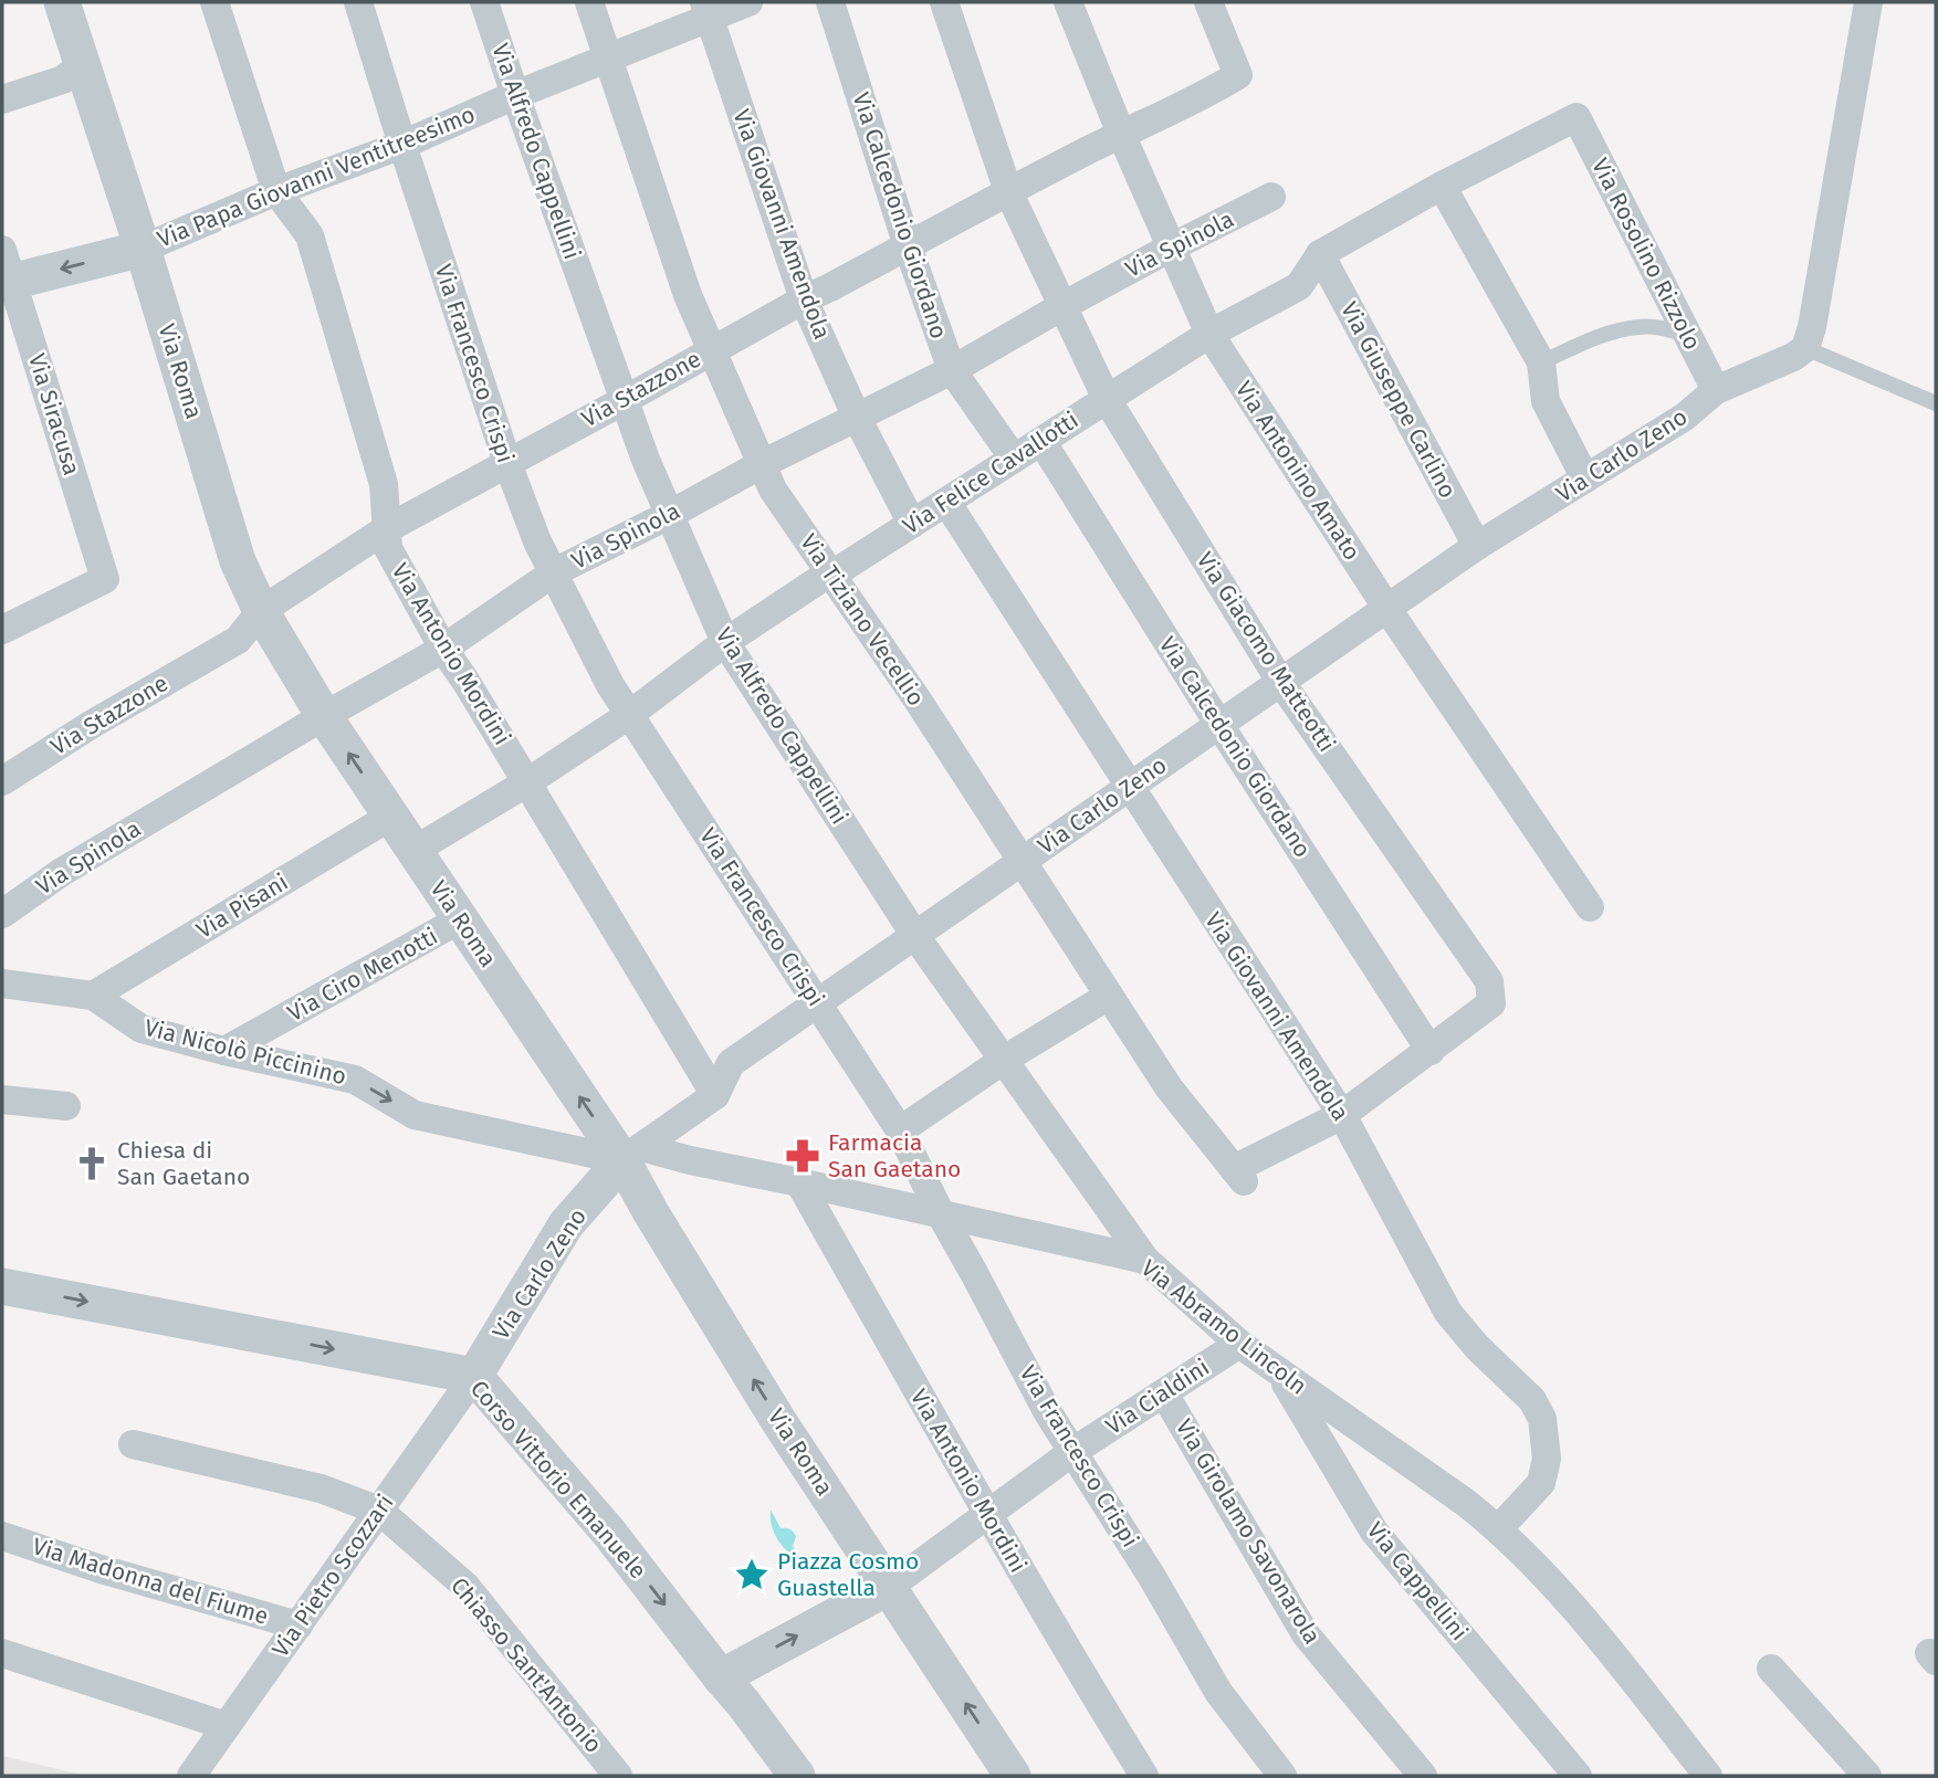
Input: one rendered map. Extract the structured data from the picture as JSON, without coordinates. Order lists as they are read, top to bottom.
{
  "streets": {
    "street": [
      "Via Alfredo Cappellini",
      "Via Papa Giovanni Ventitreesimo",
      "Via Calcedonio Giordano",
      "Via Giovanni Amendola",
      "Via Spinola",
      "Via Rosolino Rizzolo",
      "Via Francesco Crispi",
      "Via Roma",
      "Via Stazzone",
      "Via Giuseppe Carlino",
      "Via Siracusa",
      "Via Carlo Zeno",
      "Via Antonino Amato",
      "Via Felice Cavallotti",
      "Via Tiziano Vecellio",
      "Via Giacomo Matteotti",
      "Via Antonio Mordini",
      "Via Pisani",
      "Via Ciro Menotti",
      "Via Nicolò Piccinino",
      "Via Abramo Lincoln",
      "Via Cialdini",
      "Corso Vittorio Emanuele",
      "Via Girolamo Savonarola",
      "Via Pietro Scozzari",
      "Via Madonna del Fiume",
      "Via Cappellini",
      "Chiasso Sant'Antonio"
    ]
  },
  "crossings": [
    ["Via Alfredo Cappellini", "Via Papa Giovanni Ventitreesimo"],
    ["Via Alfredo Cappellini", "Via Spinola"],
    ["Via Alfredo Cappellini", "Via Stazzone"],
    ["Via Alfredo Cappellini", "Via Carlo Zeno"],
    ["Via Alfredo Cappellini", "Via Felice Cavallotti"],
    ["Via Alfredo Cappellini", "Via Abramo Lincoln"],
    ["Via Papa Giovanni Ventitreesimo", "Via Giovanni Amendola"],
    ["Via Papa Giovanni Ventitreesimo", "Via Francesco Crispi"],
    ["Via Papa Giovanni Ventitreesimo", "Via Roma"],
    ["Via Papa Giovanni Ventitreesimo", "Via Tiziano Vecellio"],
    ["Via Papa Giovanni Ventitreesimo", "Via Antonio Mordini"],
    ["Via Calcedonio Giordano", "Via Spinola"],
    ["Via Calcedonio Giordano", "Via Stazzone"],
    ["Via Calcedonio Giordano", "Via Carlo Zeno"],
    ["Via Calcedonio Giordano", "Via Felice Cavallotti"],
    ["Via Calcedonio Giordano", "Via Giacomo Matteotti"],
    ["Via Giovanni Amendola", "Via Spinola"],
    ["Via Giovanni Amendola", "Via Stazzone"],
    ["Via Giovanni Amendola", "Via Carlo Zeno"],
    ["Via Giovanni Amendola", "Via Felice Cavallotti"],
    ["Via Giovanni Amendola", "Via Giacomo Matteotti"],
    ["Via Giovanni Amendola", "Via Abramo Lincoln"],
    ["Via Spinola", "Via Francesco Crispi"],
    ["Via Spinola", "Via Roma"],
    ["Via Spinola", "Via Antonino Amato"],
    ["Via Spinola", "Via Tiziano Vecellio"],
    ["Via Spinola", "Via Giacomo Matteotti"],
    ["Via Spinola", "Via Antonio Mordini"],
    ["Via Rosolino Rizzolo", "Via Carlo Zeno"],
    ["Via Rosolino Rizzolo", "Via Felice Cavallotti"],
    ["Via Francesco Crispi", "Via Stazzone"],
    ["Via Francesco Crispi", "Via Carlo Zeno"],
    ["Via Francesco Crispi", "Via Felice Cavallotti"],
    ["Via Francesco Crispi", "Via Abramo Lincoln"],
    ["Via Francesco Crispi", "Via Cialdini"],
    ["Via Roma", "Via Stazzone"],
    ["Via Roma", "Via Carlo Zeno"],
    ["Via Roma", "Via Felice Cavallotti"],
    ["Via Roma", "Via Pisani"],
    ["Via Roma", "Via Ciro Menotti"],
    ["Via Roma", "Via Nicolò Piccinino"],
    ["Via Roma", "Via Abramo Lincoln"],
    ["Via Roma", "Via Cialdini"],
    ["Via Stazzone", "Via Antonino Amato"],
    ["Via Stazzone", "Via Tiziano Vecellio"],
    ["Via Stazzone", "Via Giacomo Matteotti"],
    ["Via Stazzone", "Via Antonio Mordini"],
    ["Via Giuseppe Carlino", "Via Carlo Zeno"],
    ["Via Giuseppe Carlino", "Via Felice Cavallotti"],
    ["Via Carlo Zeno", "Via Antonino Amato"],
    ["Via Carlo Zeno", "Via Tiziano Vecellio"],
    ["Via Carlo Zeno", "Via Giacomo Matteotti"],
    ["Via Carlo Zeno", "Via Antonio Mordini"],
    ["Via Carlo Zeno", "Via Nicolò Piccinino"],
    ["Via Carlo Zeno", "Via Abramo Lincoln"],
    ["Via Carlo Zeno", "Corso Vittorio Emanuele"],
    ["Via Carlo Zeno", "Via Pietro Scozzari"],
    ["Via Antonino Amato", "Via Felice Cavallotti"],
    ["Via Felice Cavallotti", "Via Tiziano Vecellio"],
    ["Via Felice Cavallotti", "Via Giacomo Matteotti"],
    ["Via Felice Cavallotti", "Via Antonio Mordini"],
    ["Via Tiziano Vecellio", "Via Giacomo Matteotti"],
    ["Via Antonio Mordini", "Via Abramo Lincoln"],
    ["Via Antonio Mordini", "Via Cialdini"],
    ["Via Pisani", "Via Nicolò Piccinino"],
    ["Via Ciro Menotti", "Via Nicolò Piccinino"],
    ["Via Nicolò Piccinino", "Via Abramo Lincoln"],
    ["Via Abramo Lincoln", "Via Cialdini"],
    ["Via Abramo Lincoln", "Via Cappellini"],
    ["Via Cialdini", "Via Girolamo Savonarola"],
    ["Corso Vittorio Emanuele", "Via Pietro Scozzari"],
    ["Via Pietro Scozzari", "Via Madonna del Fiume"],
    ["Via Pietro Scozzari", "Chiasso Sant'Antonio"]
  ],
  "one_way": ["Via Roma", "Via Nicolò Piccinino", "Corso Vittorio Emanuele"],
  "places": {
    "pharmacy": ["Farmacia San Gaetano"],
    "church": ["Chiesa di San Gaetano"],
    "place": ["Piazza Cosmo Guastella"]
  }
}
